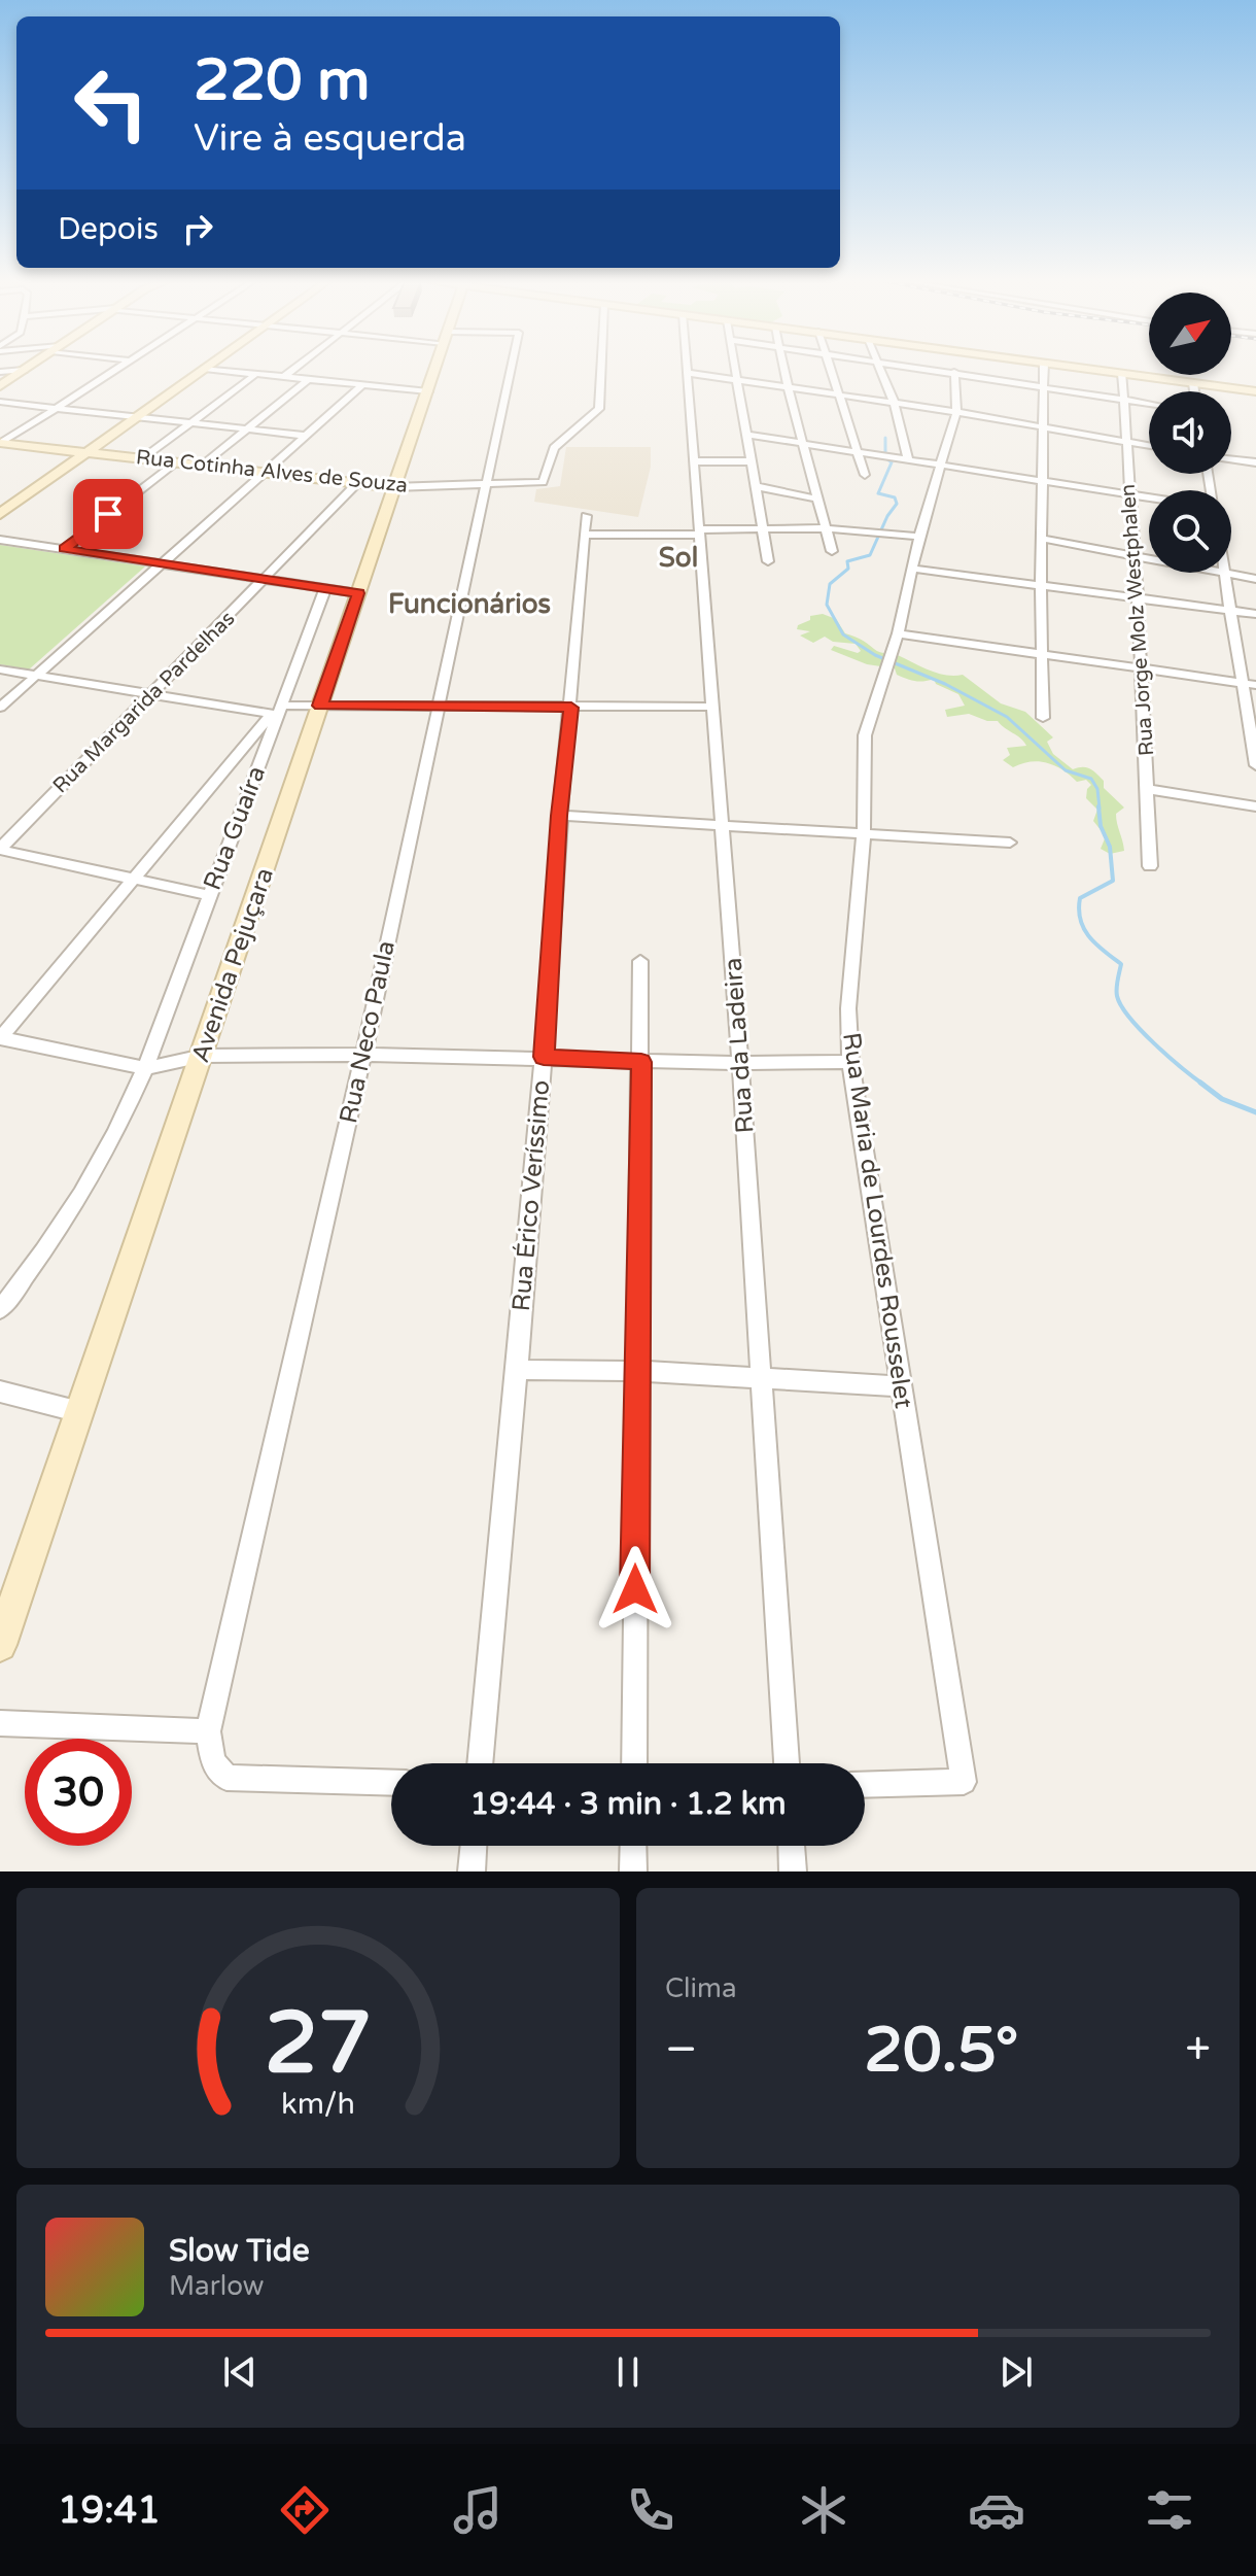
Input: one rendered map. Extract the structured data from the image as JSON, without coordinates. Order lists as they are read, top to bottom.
{
  "streets": {
    "street": [
      "Rua Cotinha Alves de Souza",
      "Rua Jorge Molz Westphalen",
      "Rua Margarida Pardelhas",
      "Rua Guaíra",
      "Avenida Pejuçara",
      "Rua Neco Paula",
      "Rua da Ladeira",
      "Rua Érico Veríssimo",
      "Rua Maria de Lourdes Rousselet"
    ]
  },
  "crossings": [
    ["Rua Cotinha Alves de Souza", "Rua Margarida Pardelhas"],
    ["Rua Cotinha Alves de Souza", "Avenida Pejuçara"],
    ["Rua Cotinha Alves de Souza", "Rua Neco Paula"]
  ],
  "districts": ["Sol", "Funcionários"],
  "north": "top right",
  "page": {
    "turn": ["220 m", "Vire à esquerda"],
    "then": "Depois",
    "limit": "30",
    "trip": "19:44 · 3 min · 1.2 km",
    "tile": "Clima",
    "heat": ["−", "20.5°", "+"],
    "song": ["Slow Tide", "Marlow"],
    "tabs": "19:41",
    "gauge": ["27", "km/h"]
  }
}
